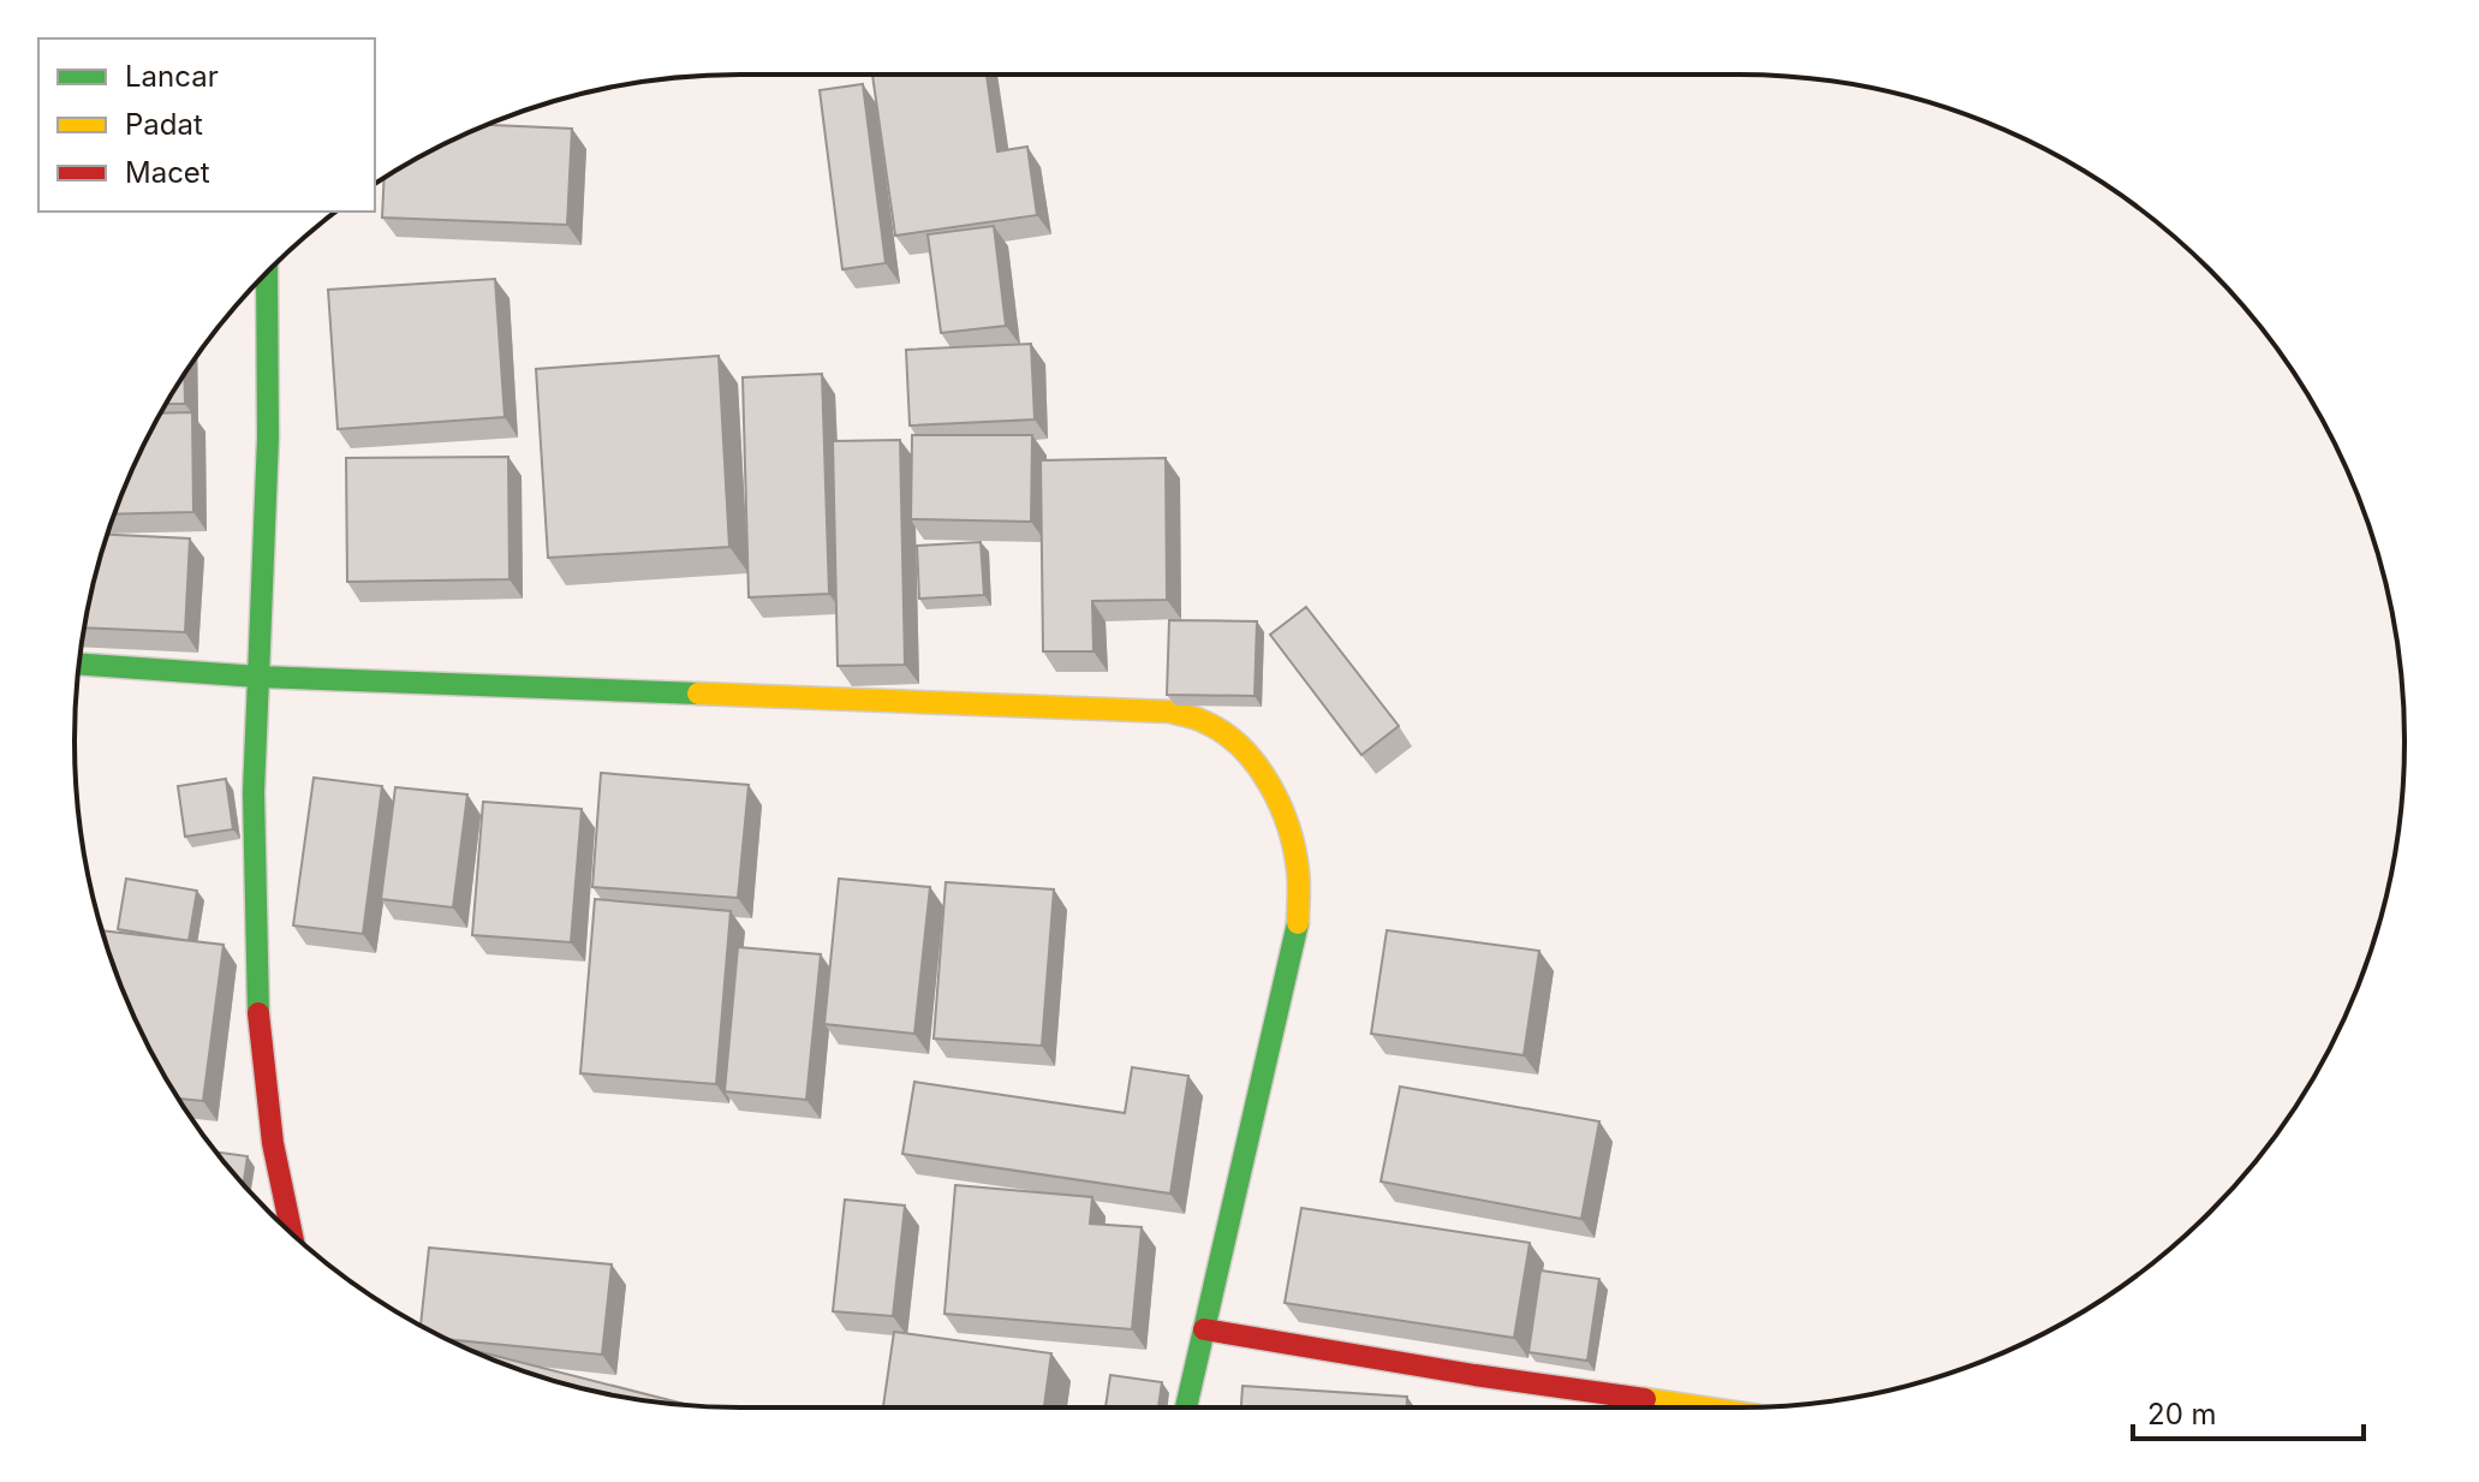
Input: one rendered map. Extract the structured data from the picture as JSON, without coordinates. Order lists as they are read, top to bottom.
{
  "legend": ["Lancar", "Padat", "Macet"],
  "scale_bar": "20 m"
}
